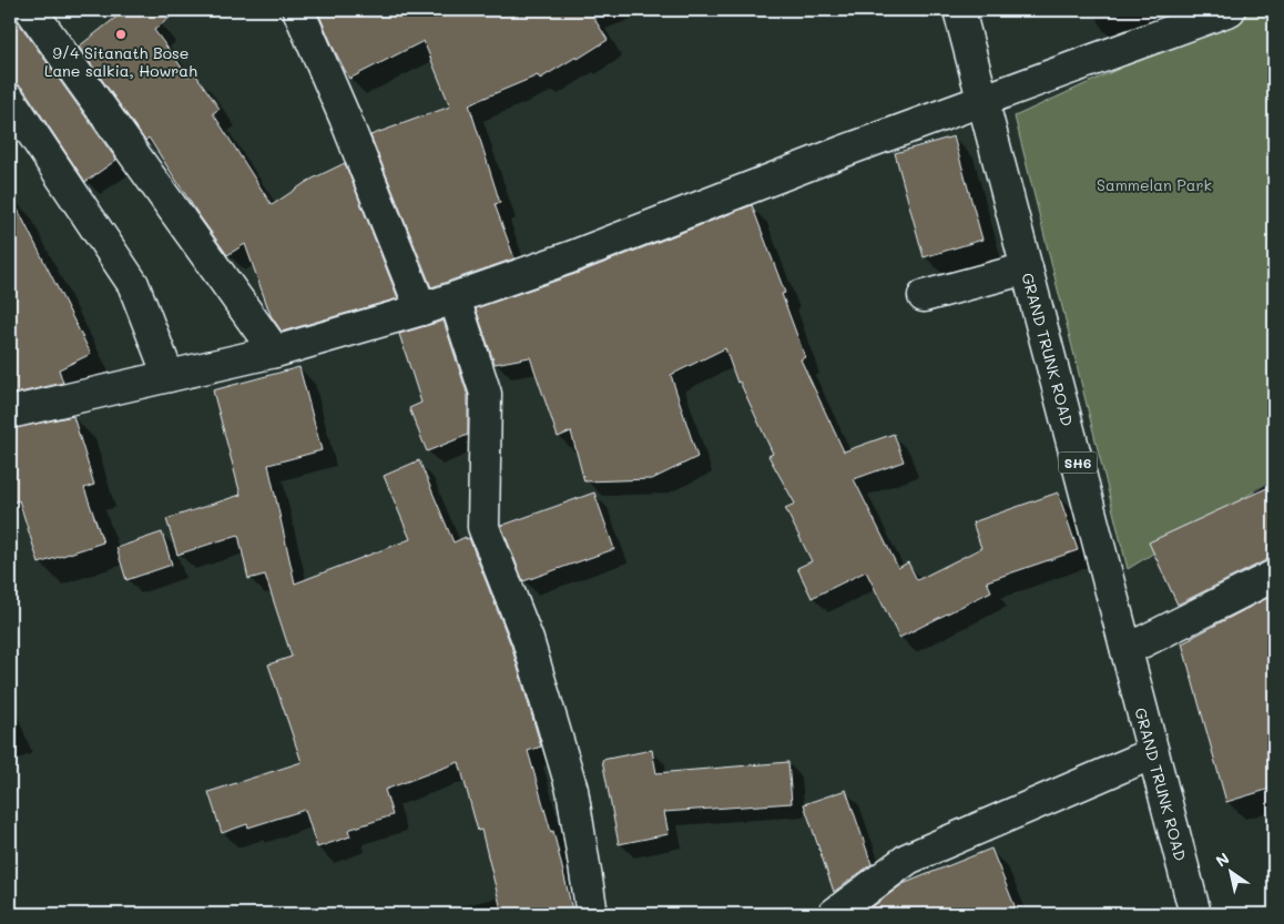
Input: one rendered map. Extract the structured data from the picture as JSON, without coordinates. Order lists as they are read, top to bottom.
{
  "streets": {
    "street": ["GRAND TRUNK ROAD", "SH6"]
  },
  "parks": ["Sammelan Park"],
  "places": ["9/4 Sitanath Bose Lane salkia, Howrah"],
  "north": "top left"
}
